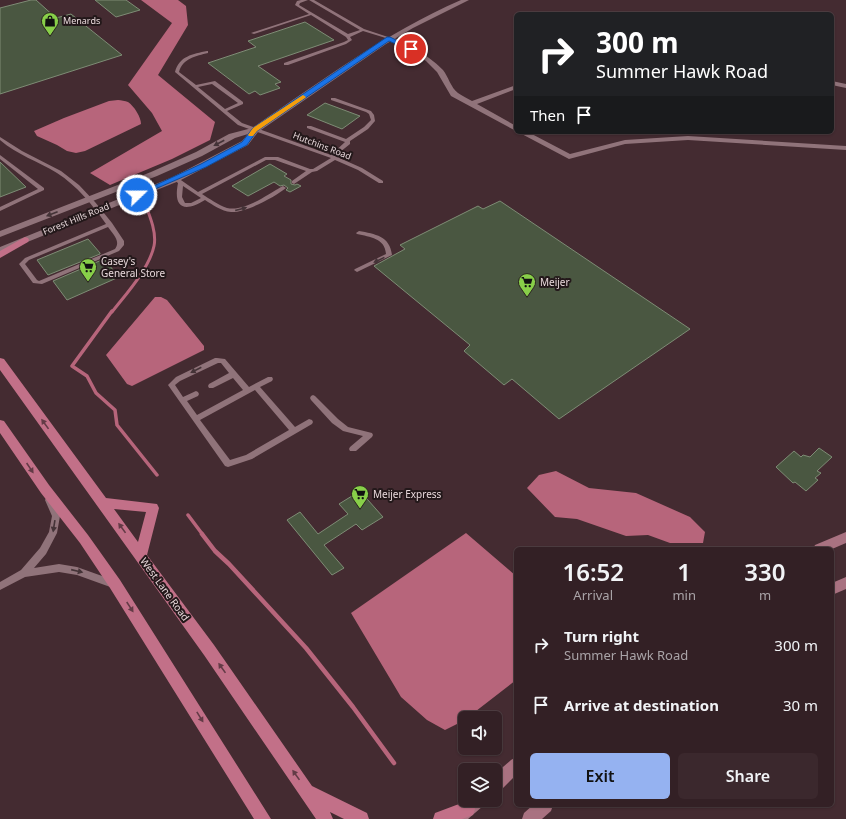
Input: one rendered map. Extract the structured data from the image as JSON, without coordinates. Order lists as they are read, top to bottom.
{
  "streets": {
    "main road": ["West Lane Road"],
    "street": ["Forest Hills Road"],
    "lane": ["Hutchins Road"]
  },
  "crossings": [
    ["Hutchins Road", "Forest Hills Road"]
  ],
  "places": {
    "shop": ["Menards"],
    "supermarket": ["Casey's General Store", "Meijer", "Meijer Express"]
  },
  "page": {
    "turn": ["300 m", "Summer Hawk Road"],
    "then": "Then",
    "eta": [
      "16:52",
      "Arrival",
      "1",
      "min",
      "330",
      "m"
    ],
    "list": [
      {
        "name": "Turn right",
        "note": "Summer Hawk Road",
        "value": "300 m"
      },
      {
        "name": "Arrive at destination",
        "value": "30 m"
      }
    ],
    "buttons": ["Exit", "Share"]
  }
}
